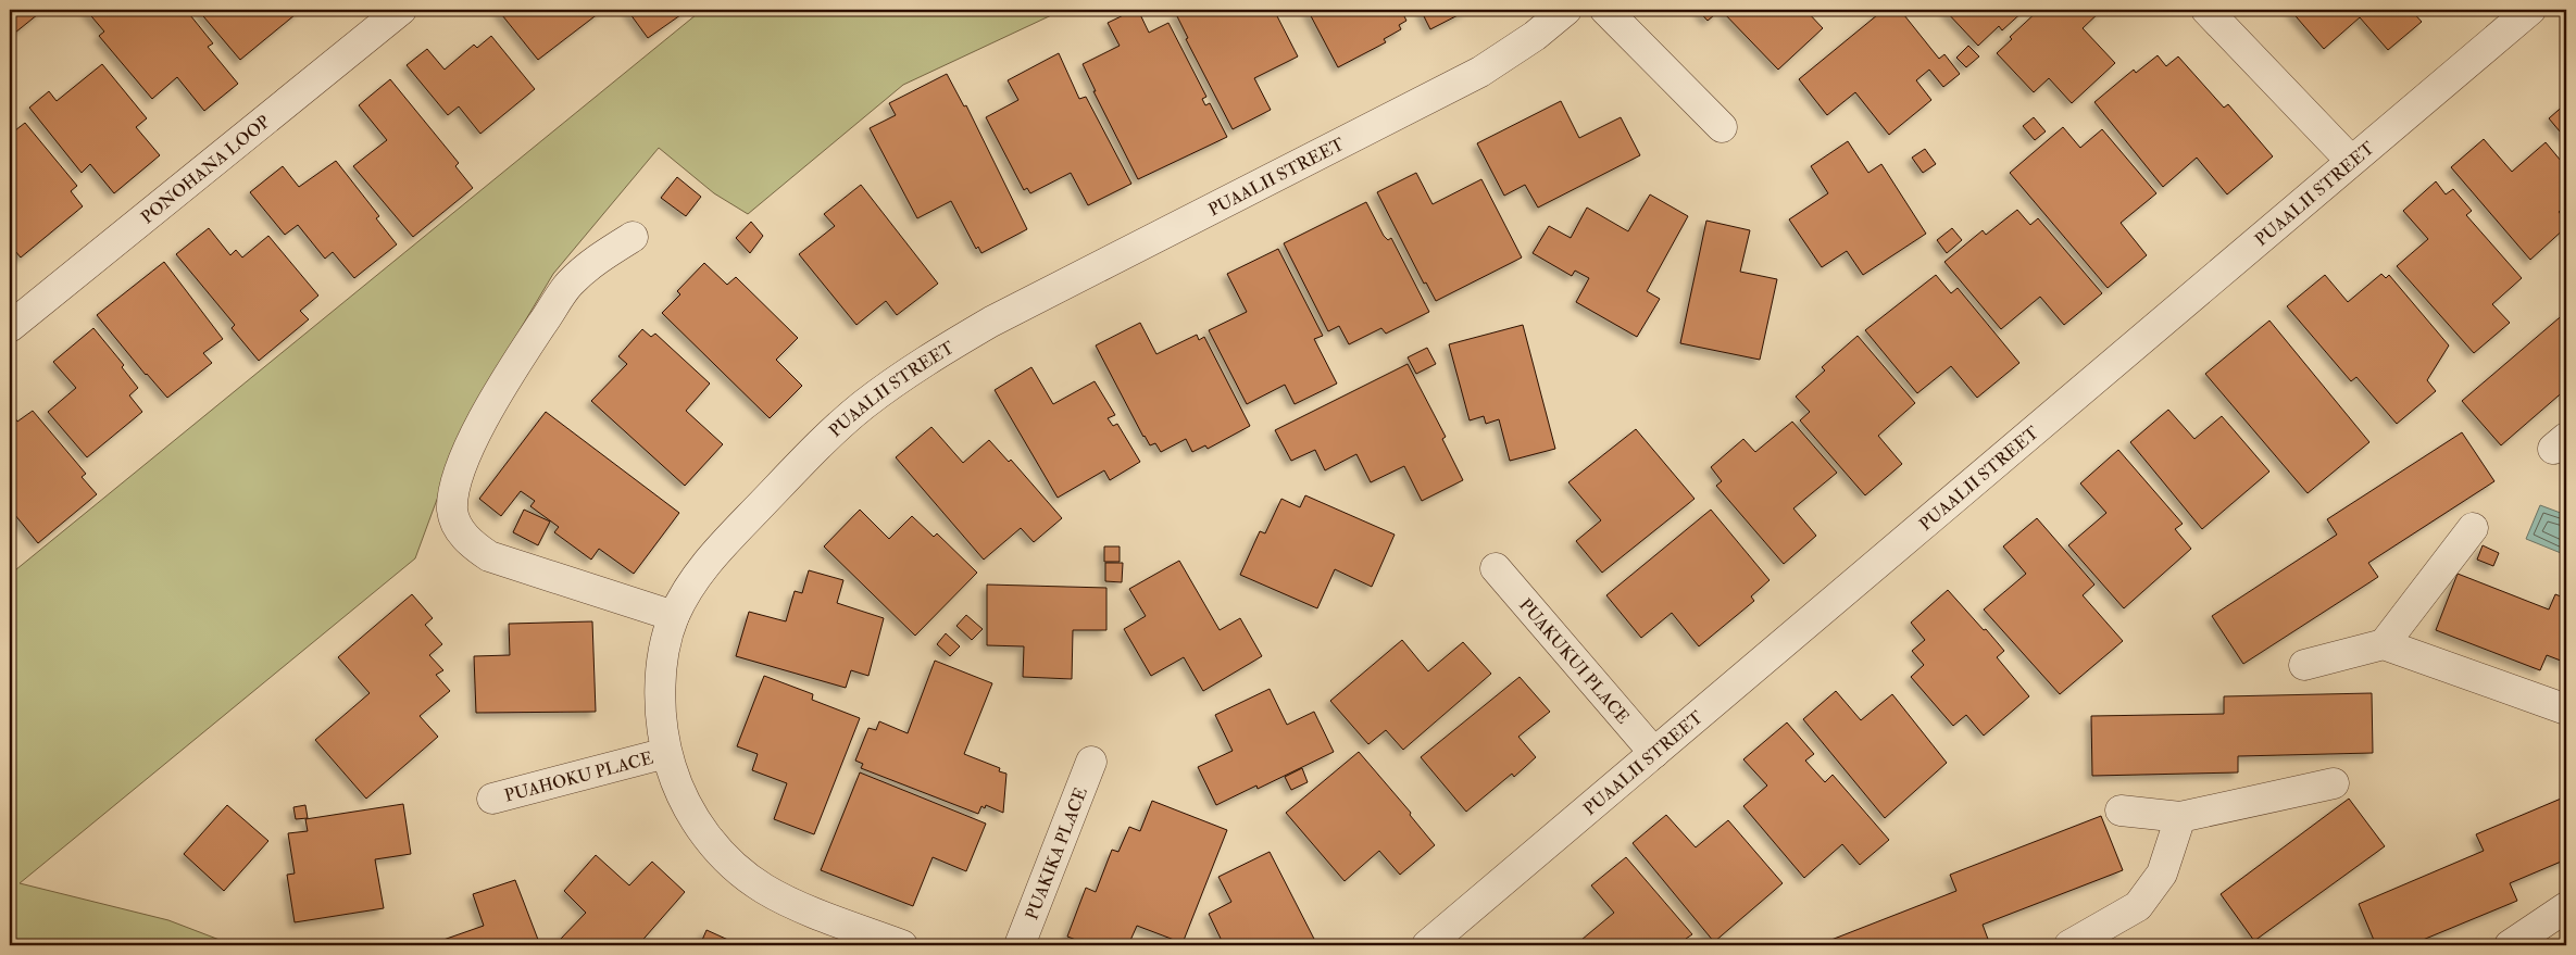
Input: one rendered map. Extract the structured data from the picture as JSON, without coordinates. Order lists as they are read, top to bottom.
{
  "streets": {
    "street": [
      "PONOHANA LOOP",
      "PUAALII STREET",
      "PUAKUKUI PLACE",
      "PUAHOKU PLACE",
      "PUAKIKA PLACE"
    ]
  },
  "crossings": [
    ["PUAALII STREET", "PUAKUKUI PLACE"],
    ["PUAALII STREET", "PUAHOKU PLACE"]
  ]
}
